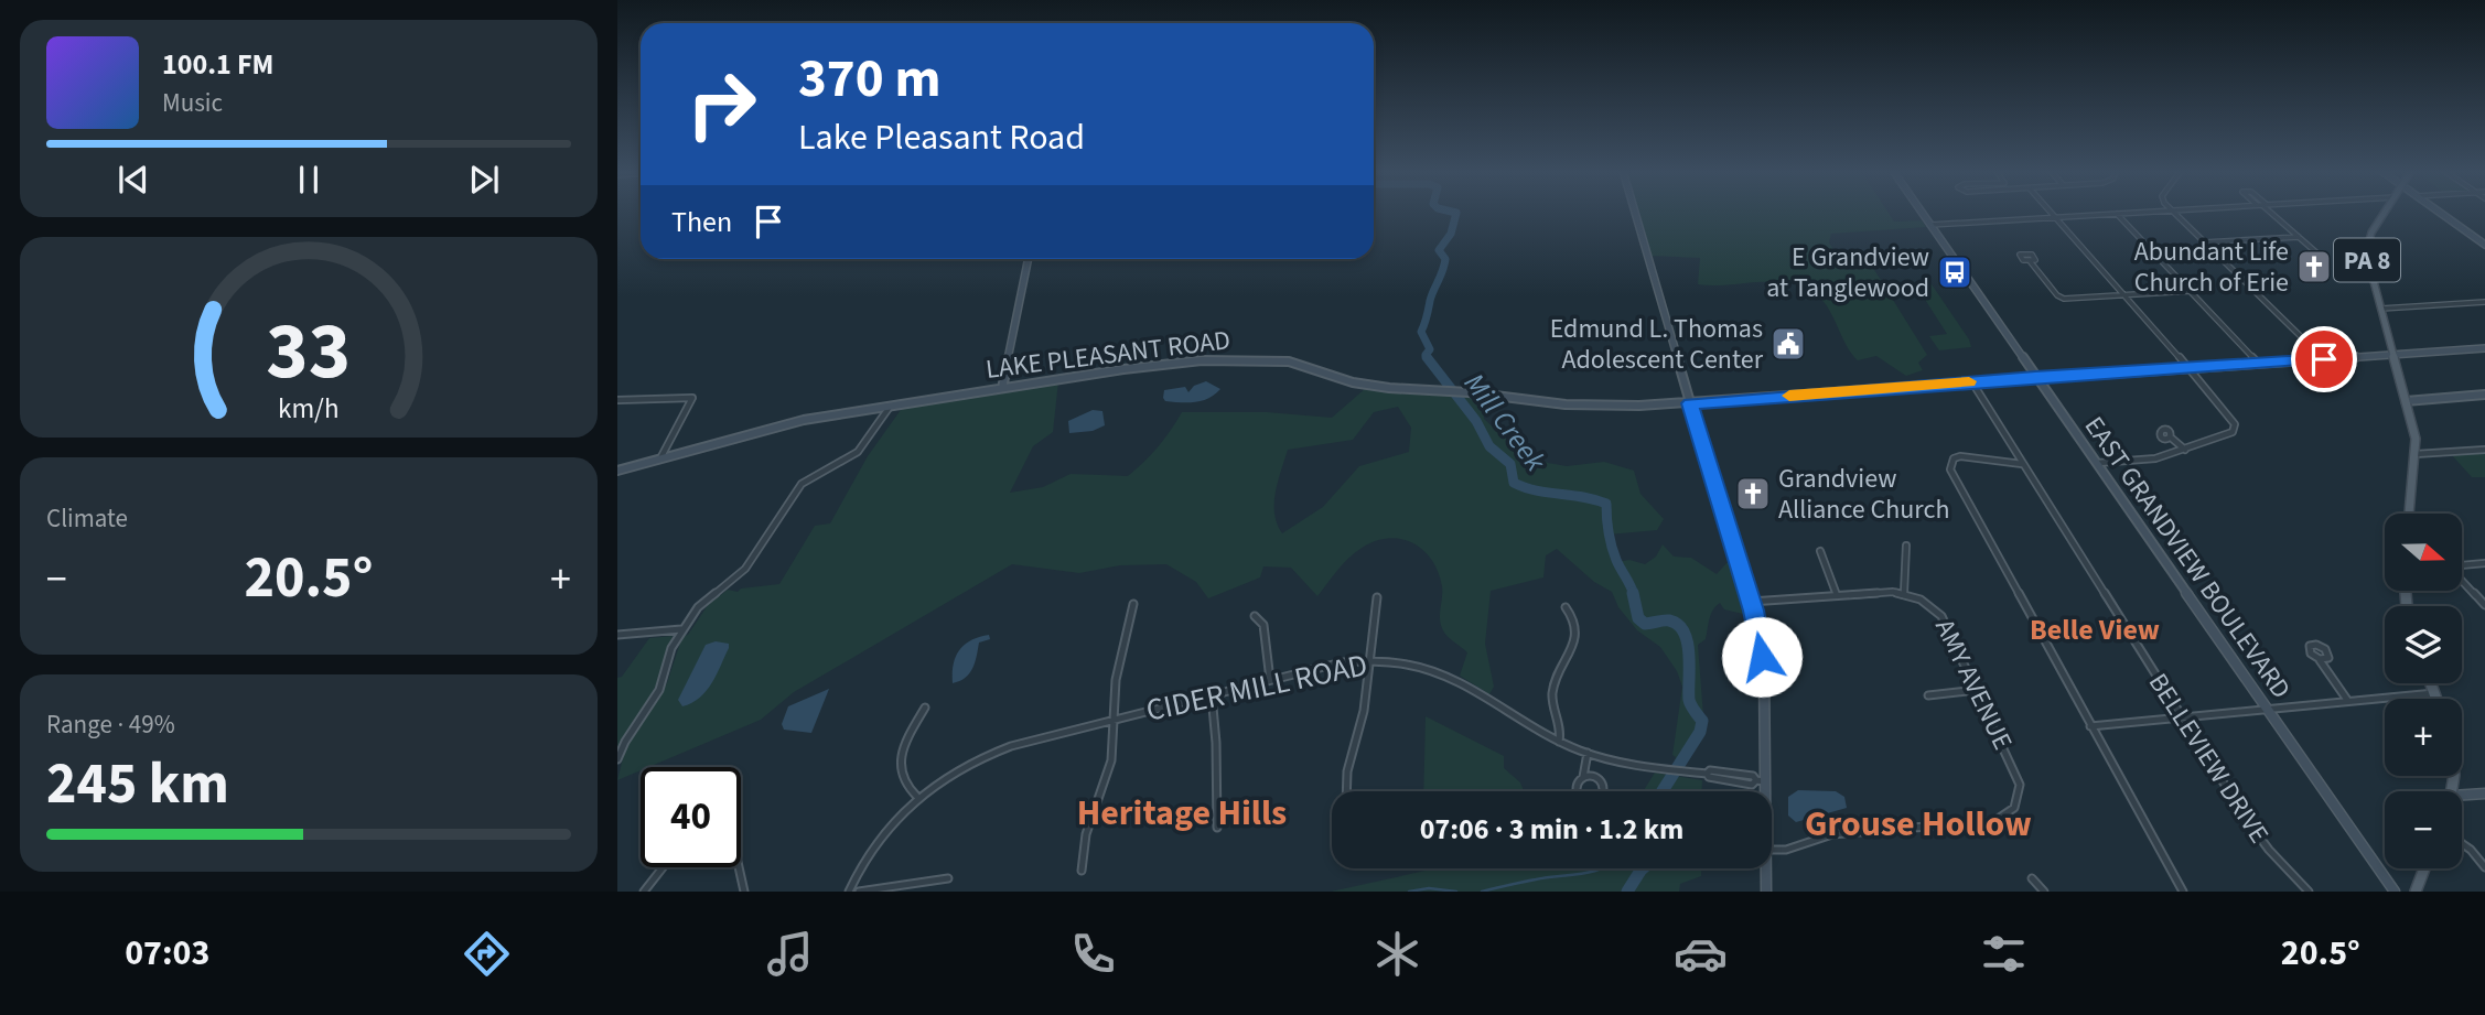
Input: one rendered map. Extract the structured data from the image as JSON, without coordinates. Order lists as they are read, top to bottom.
{
  "streets": {
    "main road": ["PA 8"],
    "street": [
      "LAKE PLEASANT ROAD",
      "EAST GRANDVIEW BOULEVARD",
      "AMY AVENUE",
      "CIDER MILL ROAD",
      "BELLEVIEW DRIVE"
    ]
  },
  "crossings": [
    ["PA 8", "LAKE PLEASANT ROAD"],
    ["LAKE PLEASANT ROAD", "EAST GRANDVIEW BOULEVARD"],
    ["LAKE PLEASANT ROAD", "BELLEVIEW DRIVE"]
  ],
  "districts": ["Belle View", "Heritage Hills", "Grouse Hollow"],
  "water": ["Mill Creek"],
  "places": {
    "church": ["Abundant Life Church of Erie", "Grandview Alliance Church"],
    "bus stop": ["E Grandview at Tanglewood"],
    "public building": ["Edmund L. Thomas Adolescent Center"]
  },
  "north": "right",
  "page": {
    "turn": ["370 m", "Lake Pleasant Road"],
    "song": ["100.1 FM", "Music"],
    "then": "Then",
    "tile": [
      "Climate",
      ["Range · 49%", "245 km"]
    ],
    "map_buttons": ["+", "−"],
    "heat": ["−", "20.5°", "+"],
    "limit": "40",
    "trip": "07:06 · 3 min · 1.2 km",
    "tabs": ["07:03", "20.5°"],
    "gauge": ["33", "km/h"]
  }
}
